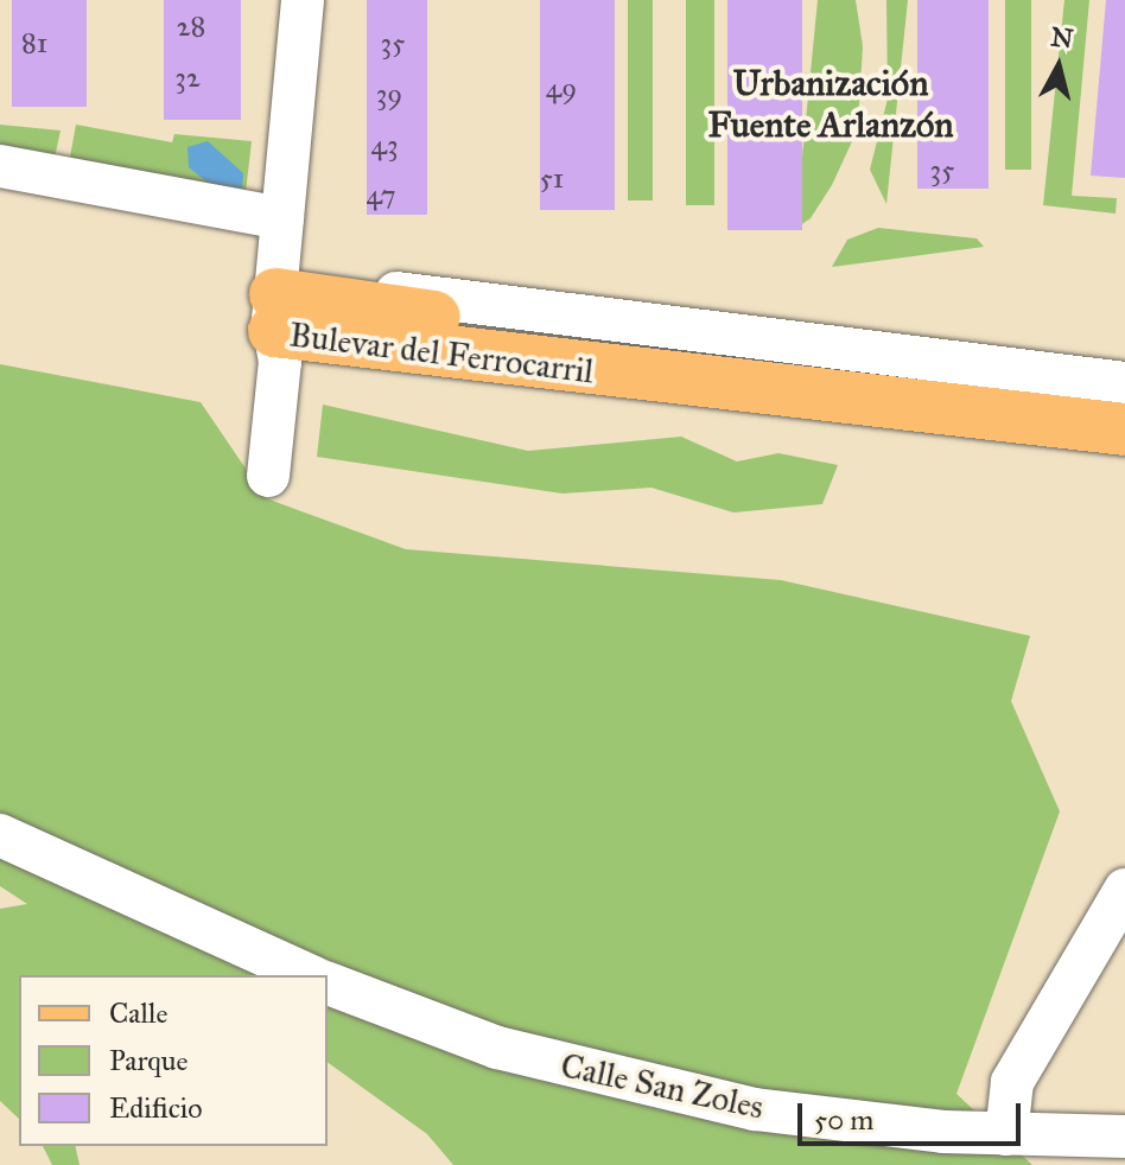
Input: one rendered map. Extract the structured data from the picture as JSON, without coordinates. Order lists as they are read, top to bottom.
{
  "streets": {
    "main road": ["Bulevar del Ferrocarril"],
    "street": ["Calle San Zoles"]
  },
  "districts": ["Urbanización Fuente Arlanzón"],
  "house_numbers": [
    "28",
    "81",
    "35",
    "32",
    "49",
    "39",
    "43",
    "35",
    "51",
    "47"
  ],
  "legend": ["Calle", "Parque", "Edificio"],
  "scale_bar": "50 m",
  "north": "top"
}
